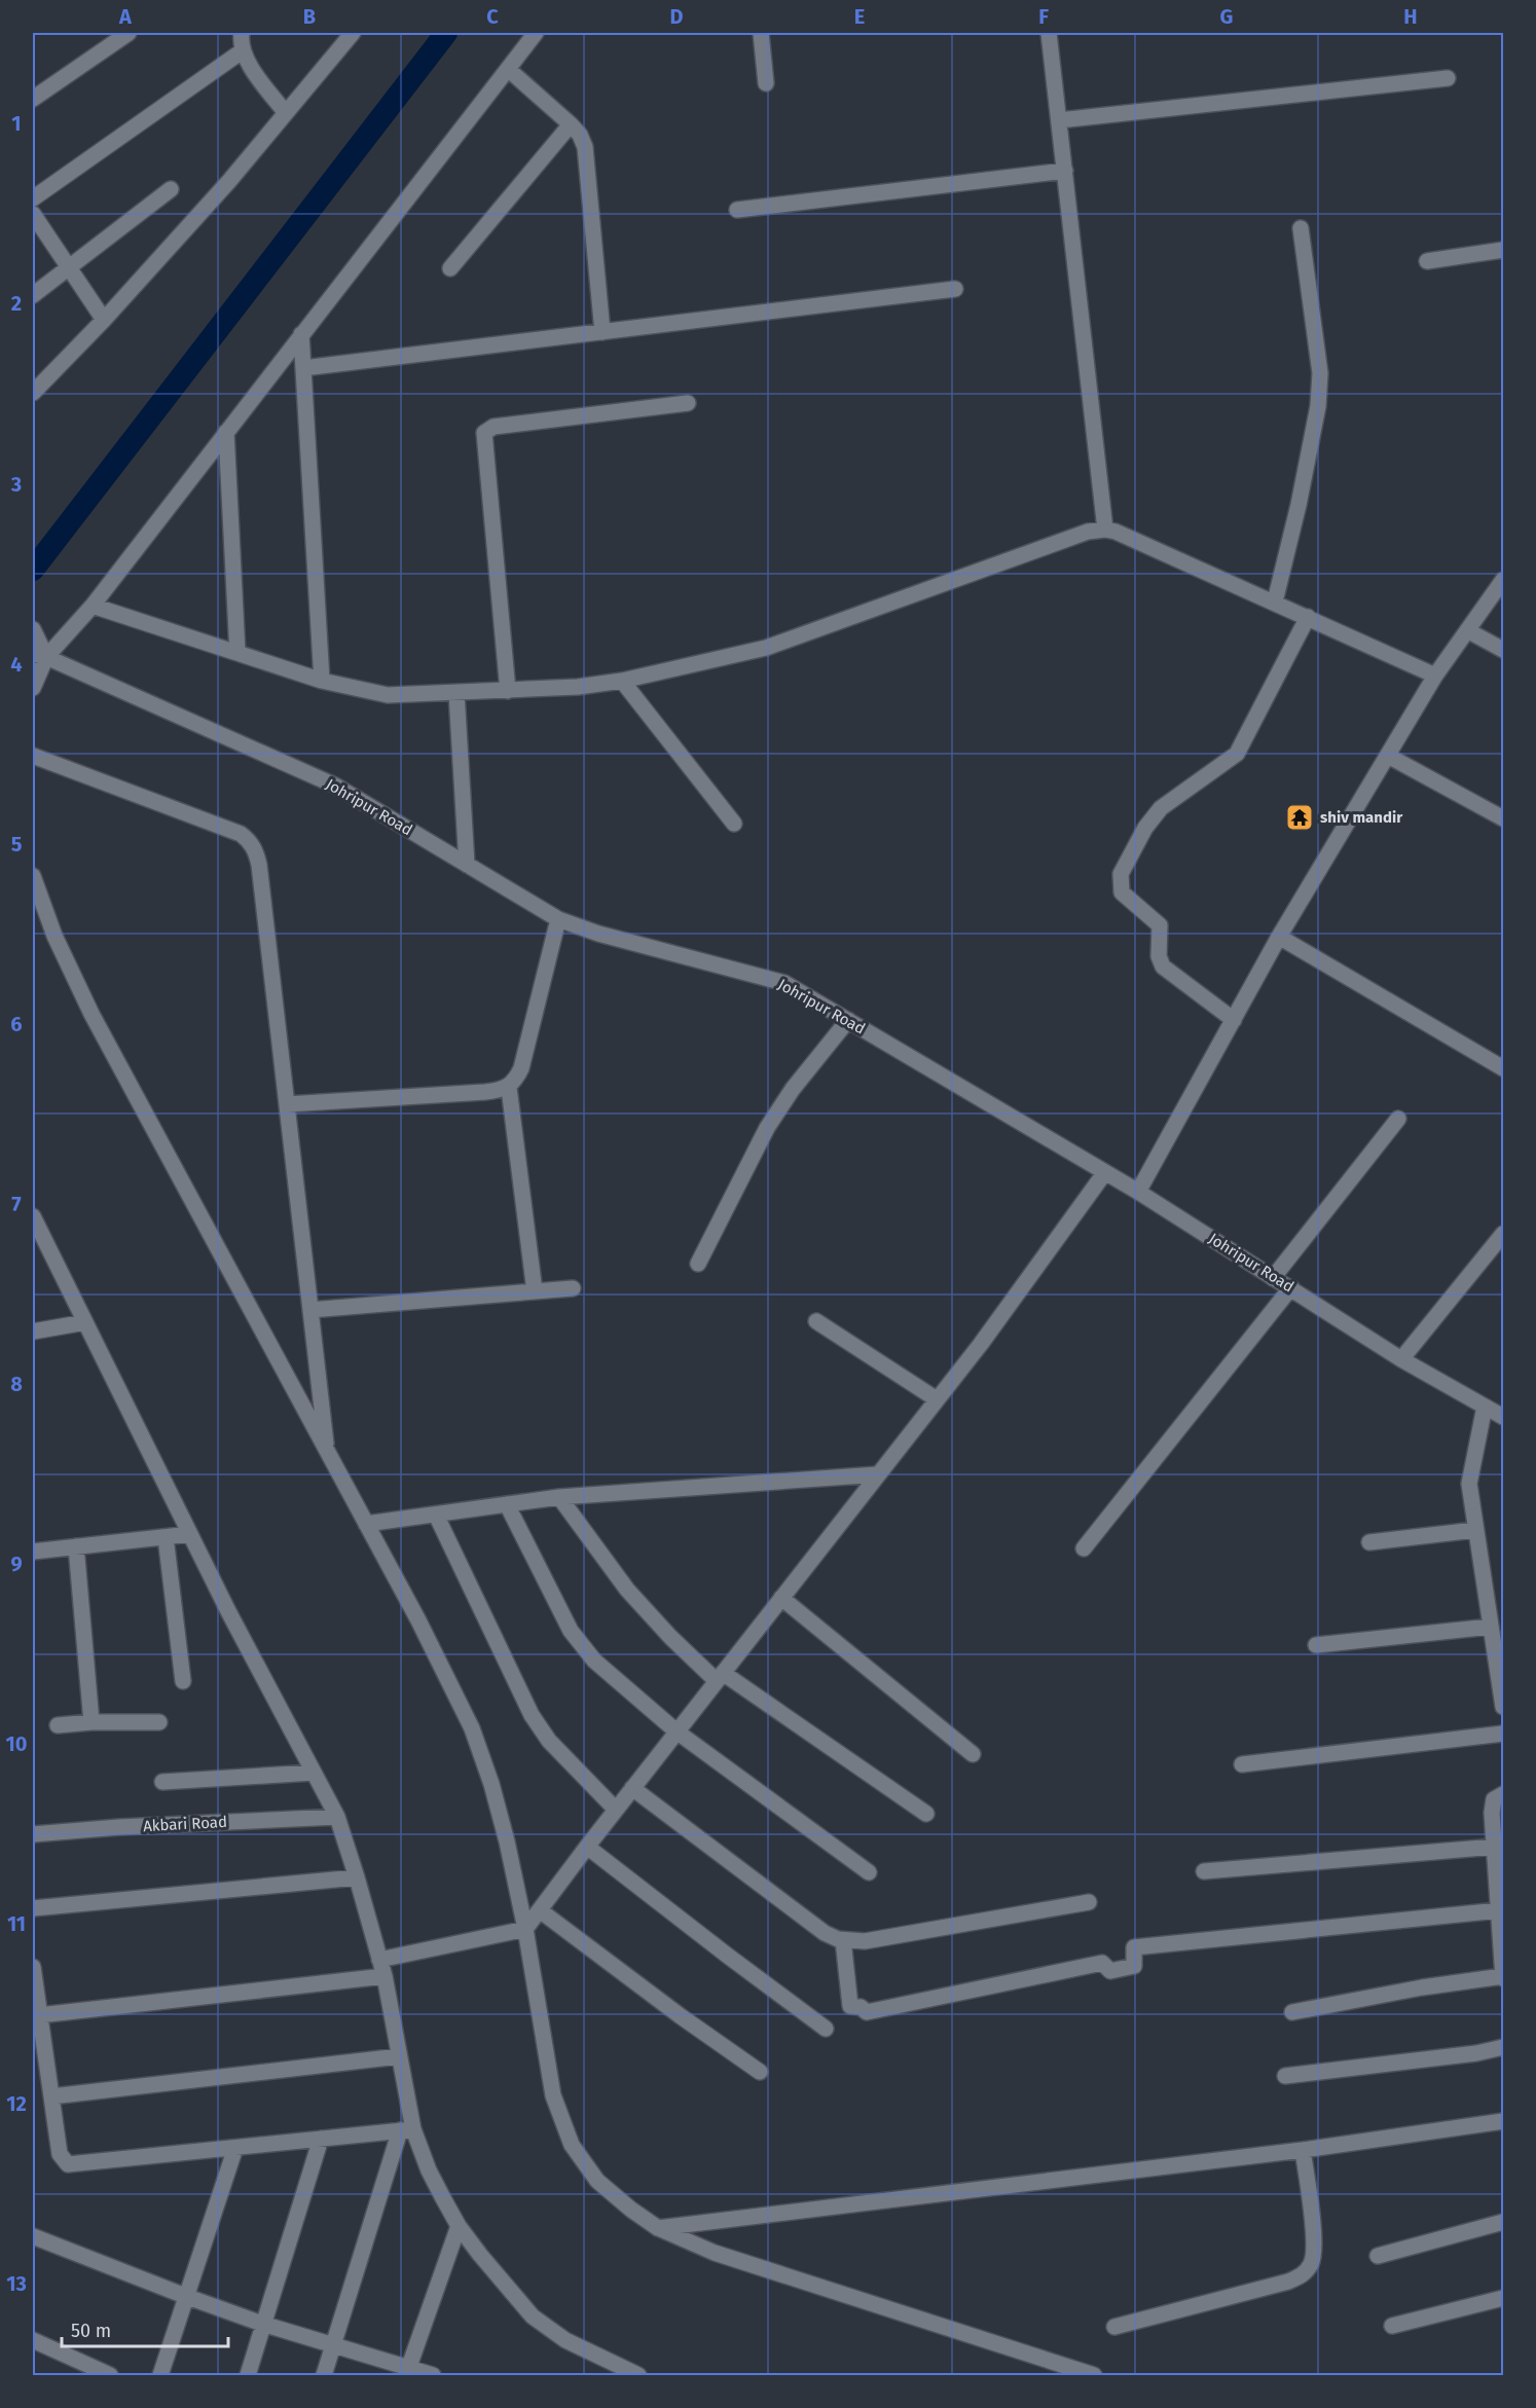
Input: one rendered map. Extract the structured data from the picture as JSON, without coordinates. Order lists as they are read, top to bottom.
{
  "streets": {
    "street": ["Johripur Road", "Akbari Road"]
  },
  "places": {
    "temple": ["shiv mandir"]
  },
  "scale_bar": "50 m",
  "grid": {
    "columns": [
      "A",
      "B",
      "C",
      "D",
      "E",
      "F",
      "G",
      "H"
    ],
    "rows": [
      "1",
      "2",
      "3",
      "4",
      "5",
      "6",
      "7",
      "8",
      "9",
      "10",
      "11",
      "12",
      "13"
    ]
  }
}
